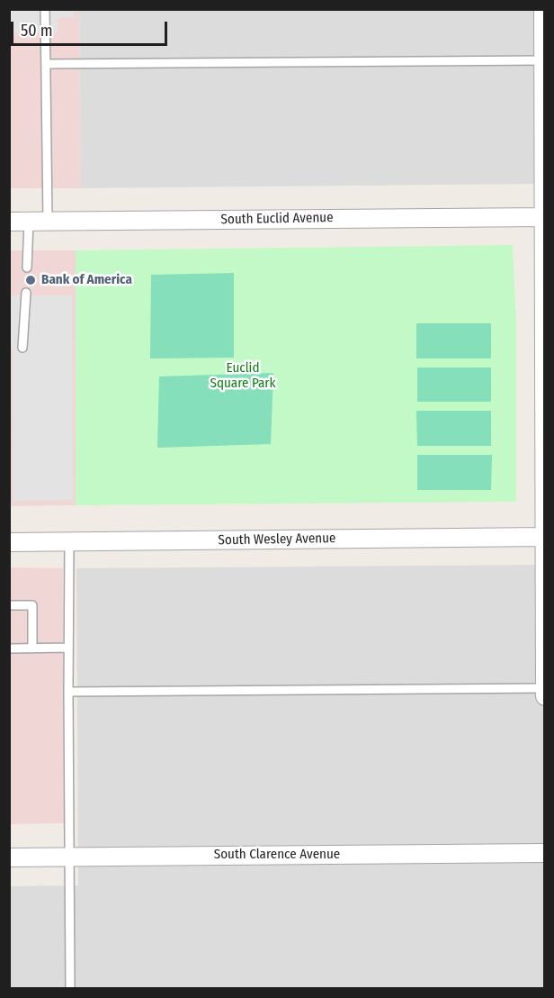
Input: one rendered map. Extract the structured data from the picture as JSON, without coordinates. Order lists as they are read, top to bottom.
{
  "streets": {
    "street": ["South Euclid Avenue", "South Wesley Avenue", "South Clarence Avenue"]
  },
  "parks": ["Euclid Square Park"],
  "places": ["Bank of America"],
  "scale_bar": "50 m"
}
